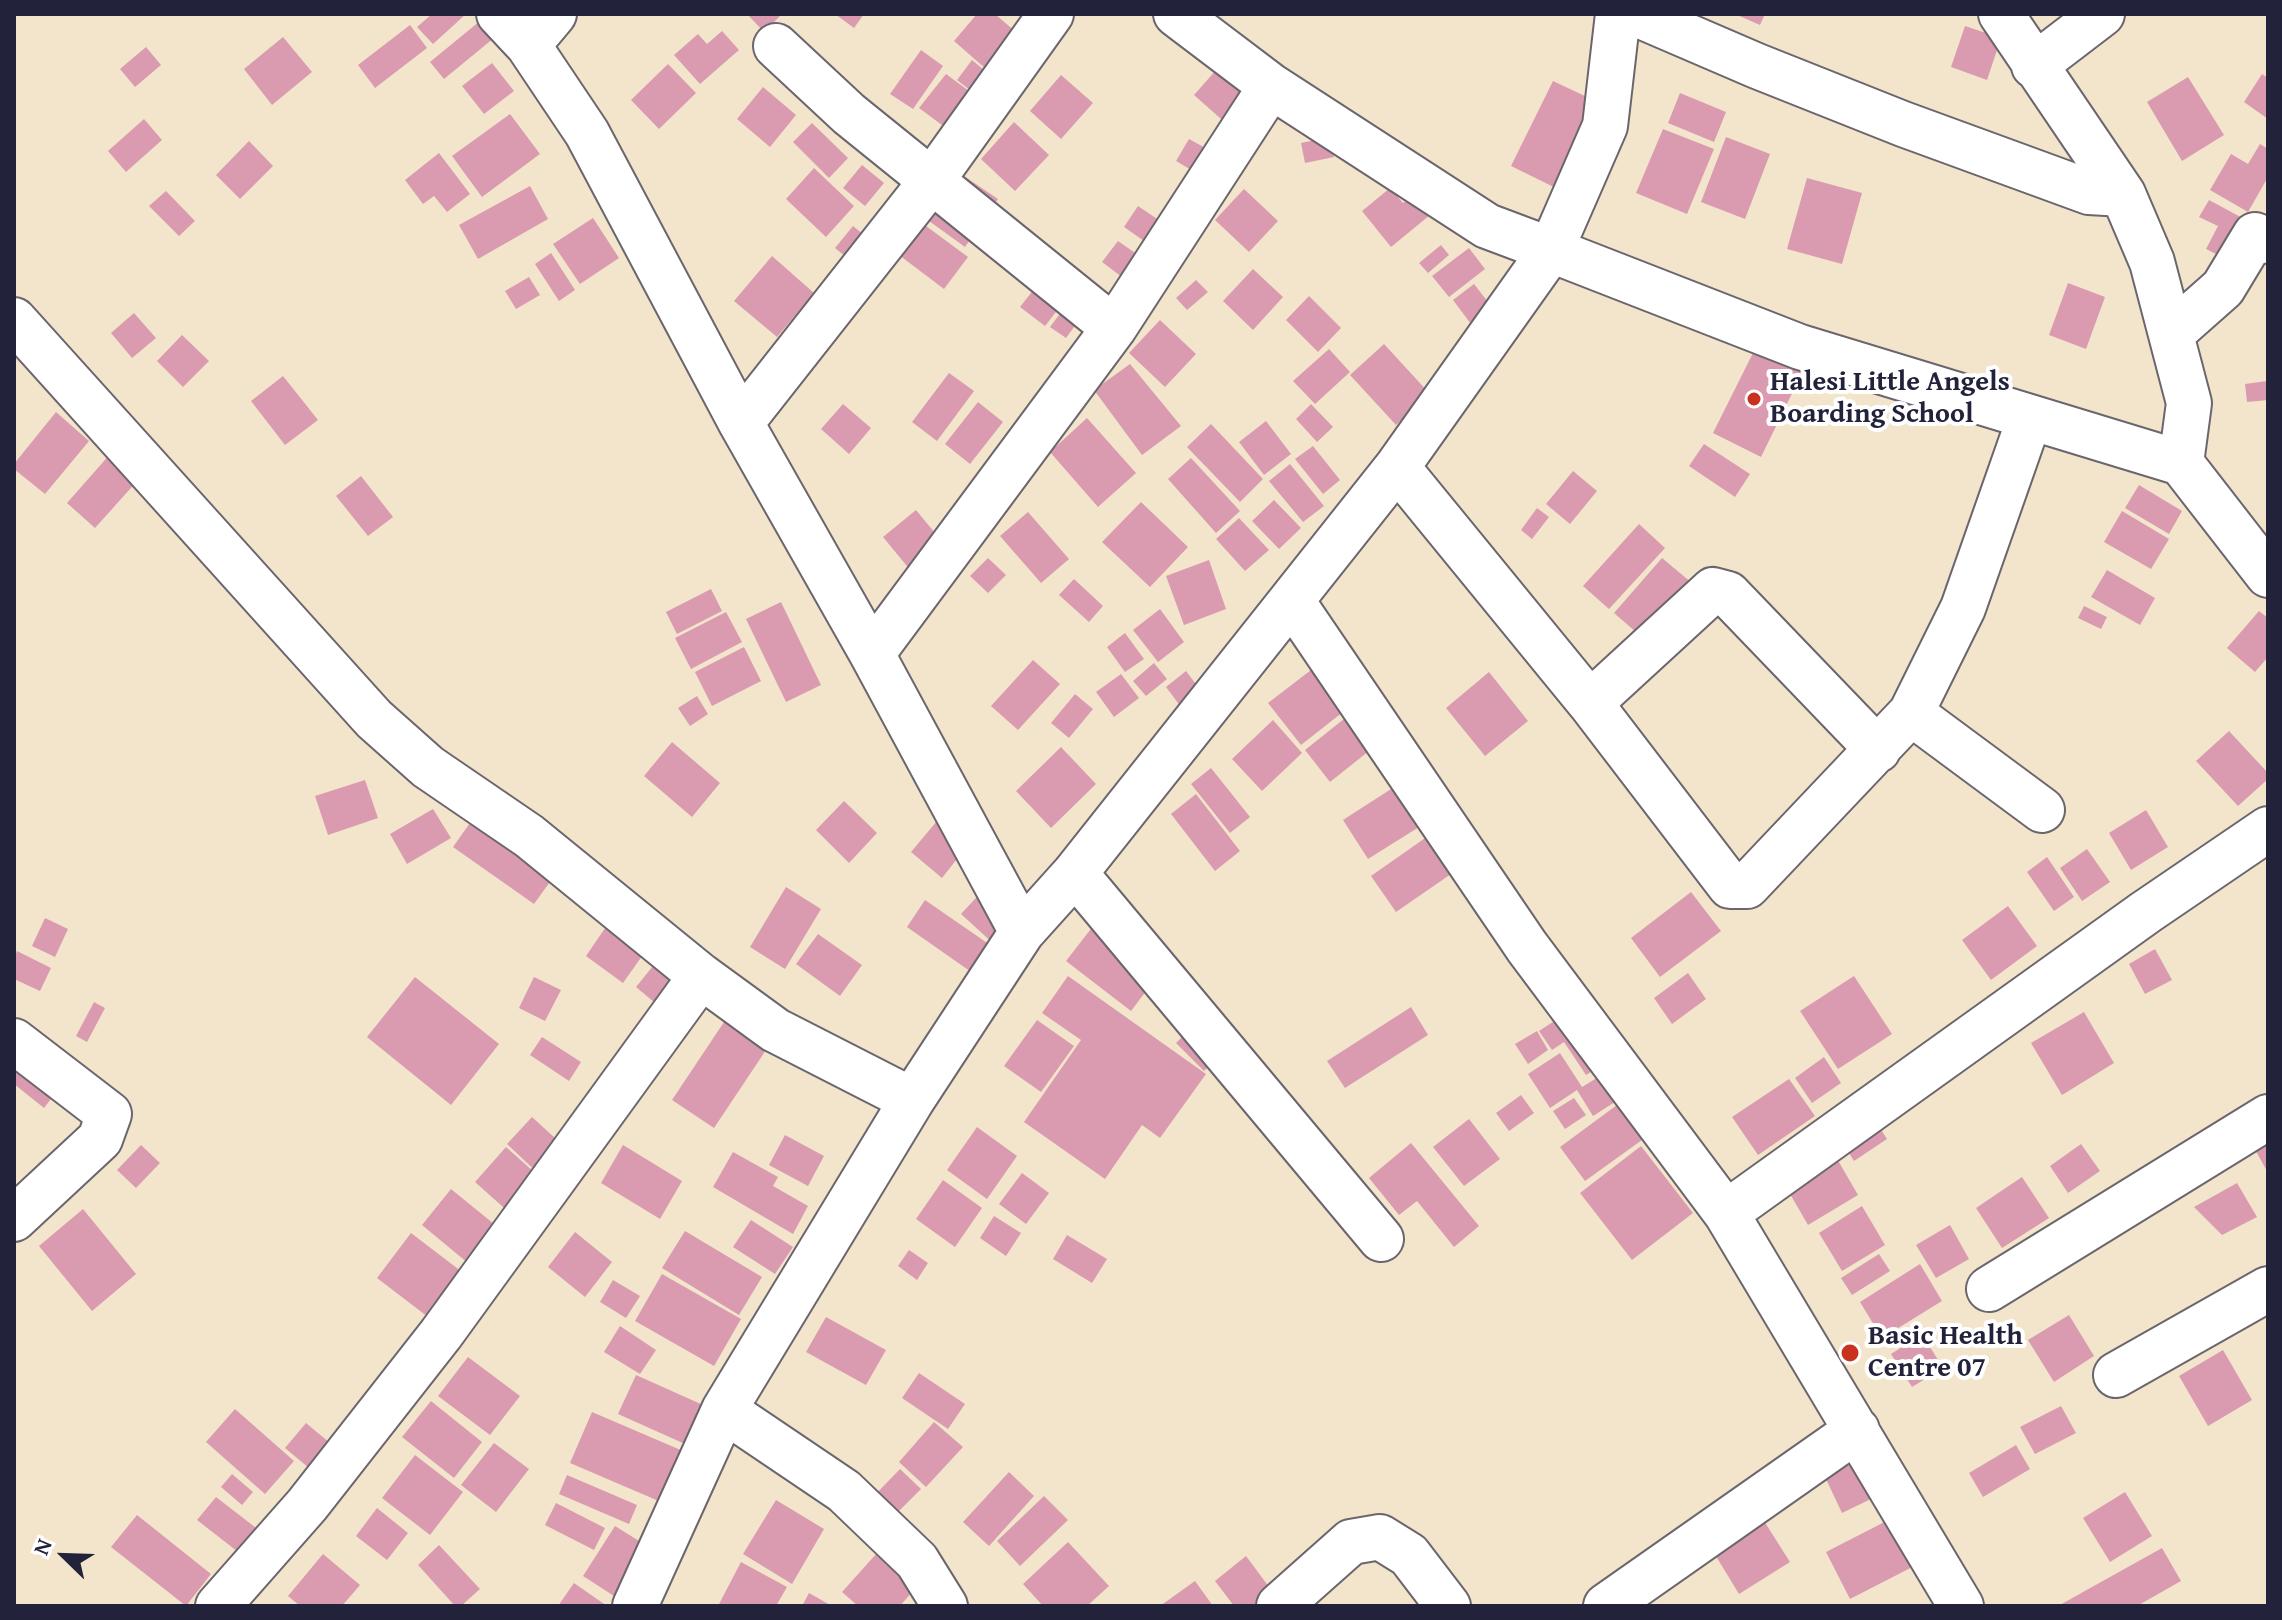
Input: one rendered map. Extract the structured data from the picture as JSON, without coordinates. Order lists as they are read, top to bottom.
{
  "places": ["Halesi Little Angels Boarding School", "Basic Health Centre 07"],
  "north": "top left"
}
